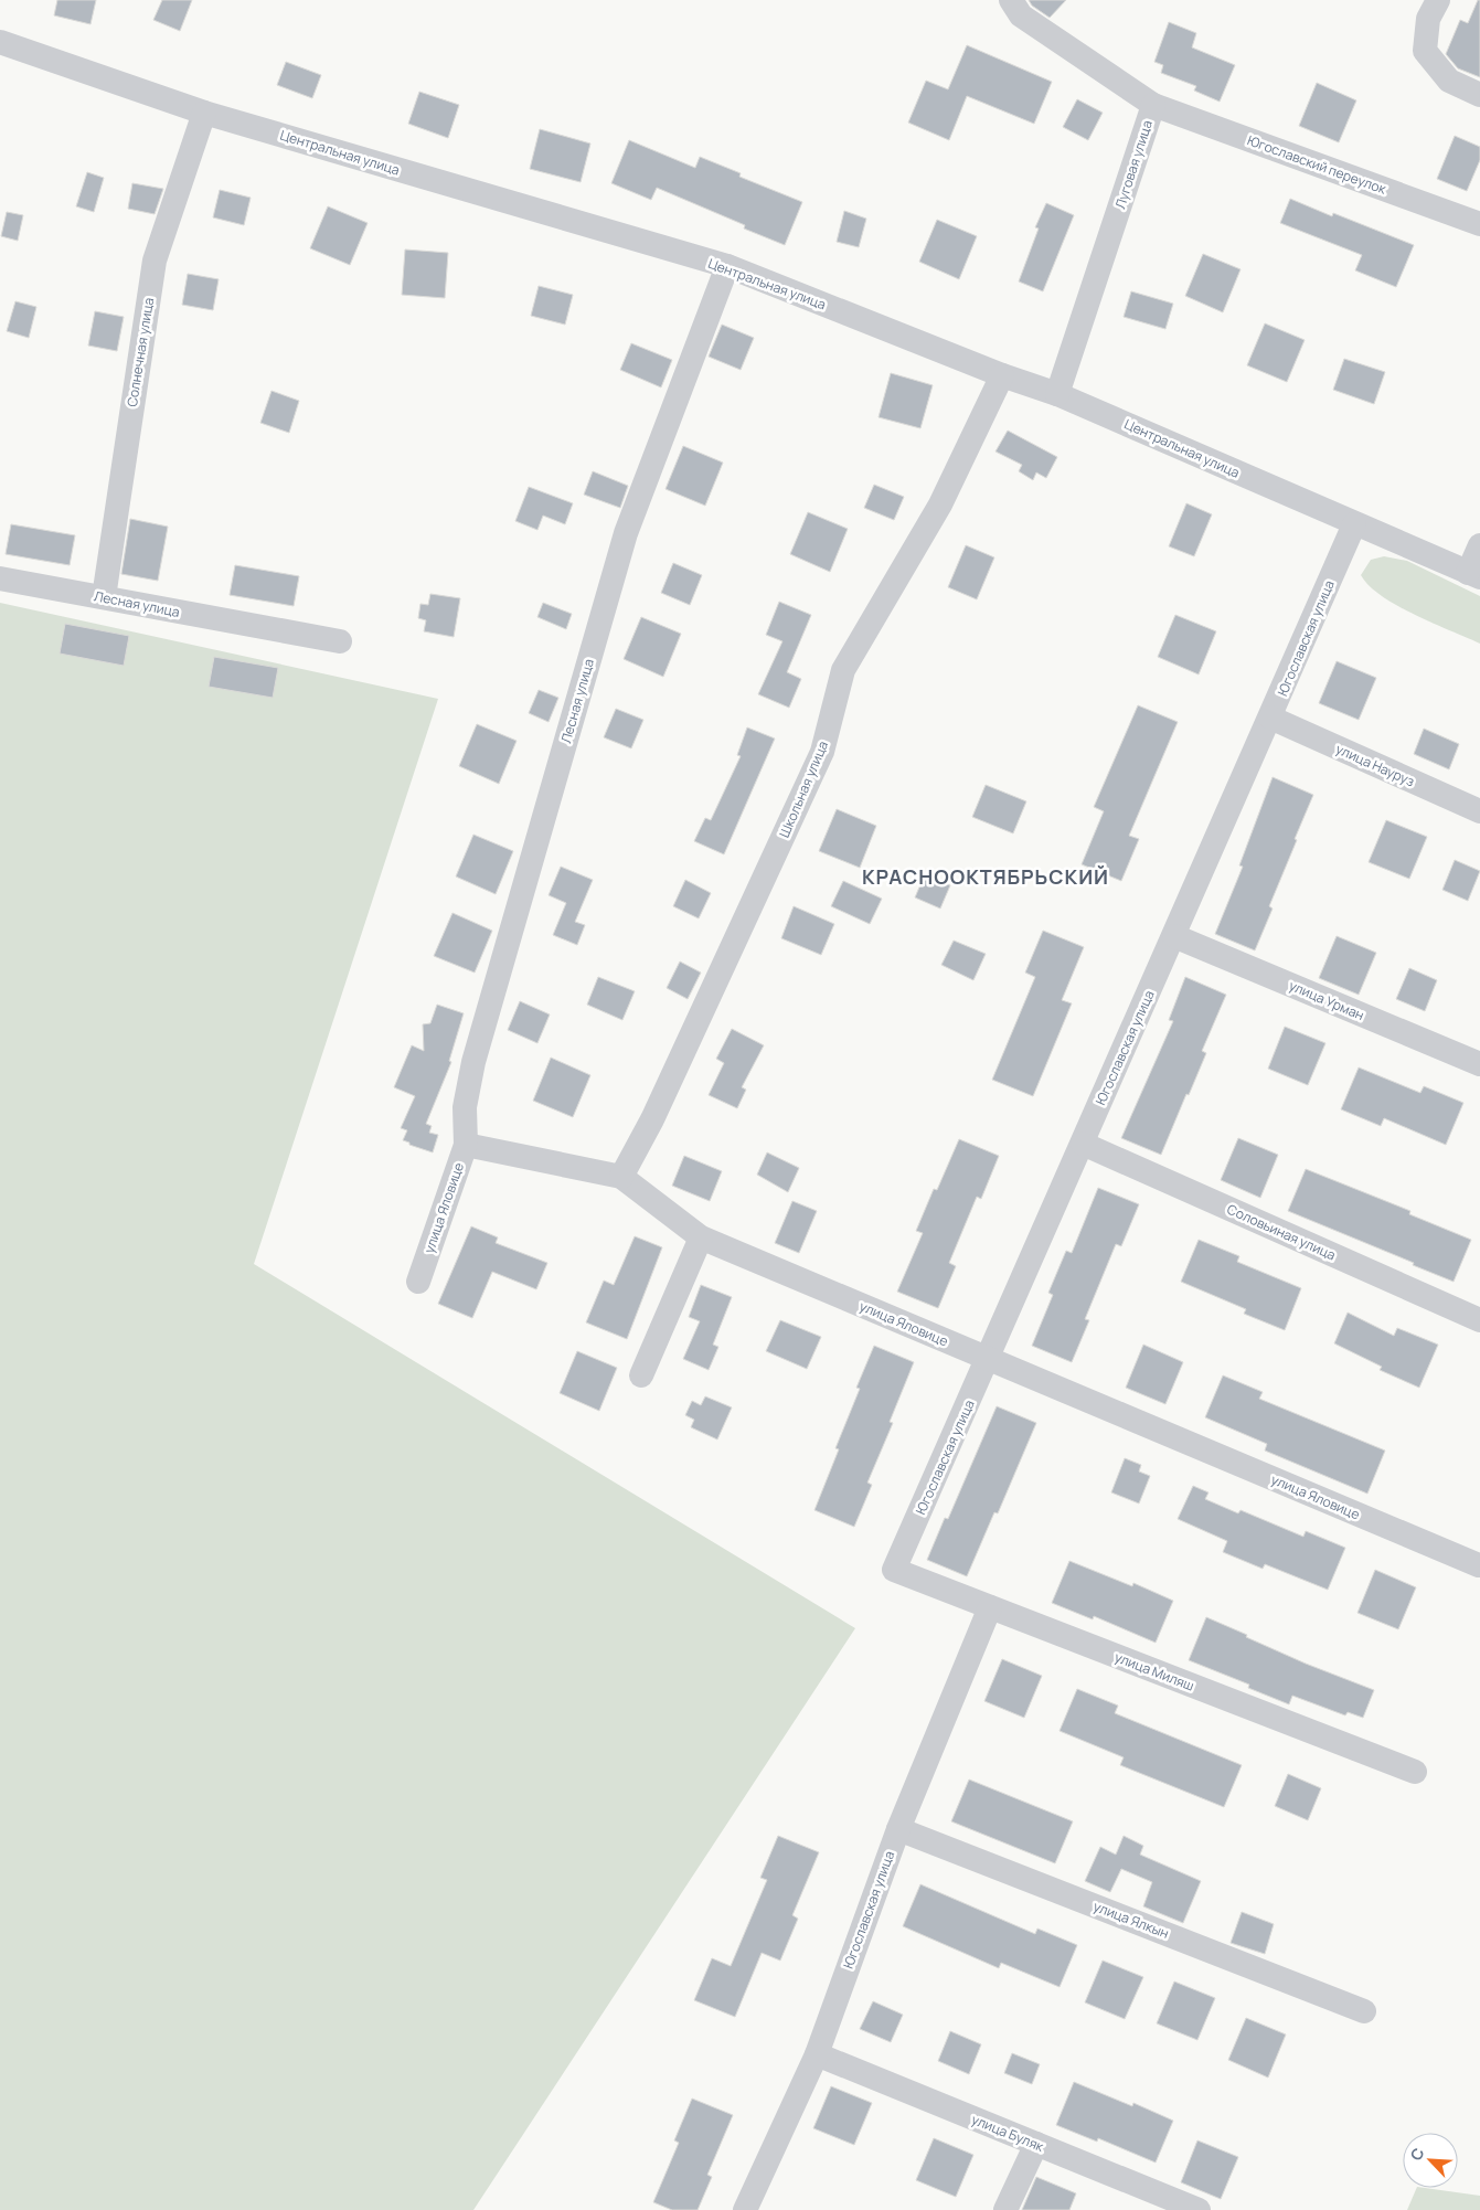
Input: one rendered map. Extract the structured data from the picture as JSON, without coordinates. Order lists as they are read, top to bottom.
{
  "streets": {
    "street": [
      "Центральная улица",
      "Луговая улица",
      "Югославский переулок",
      "Солнечная улица",
      "Лесная улица",
      "Югославская улица",
      "улица Науруз",
      "Школьная улица",
      "улица Урман",
      "улица Яловице",
      "Соловьиная улица",
      "улица Миляш",
      "улица Ялкын",
      "улица Буляк"
    ]
  },
  "crossings": [
    ["Центральная улица", "Луговая улица"],
    ["Центральная улица", "Солнечная улица"],
    ["Центральная улица", "Лесная улица"],
    ["Центральная улица", "Югославская улица"],
    ["Центральная улица", "Школьная улица"],
    ["Луговая улица", "Югославский переулок"],
    ["Солнечная улица", "Лесная улица"],
    ["Лесная улица", "улица Яловице"],
    ["Югославская улица", "улица Науруз"],
    ["Югославская улица", "улица Урман"],
    ["Югославская улица", "улица Яловице"],
    ["Югославская улица", "Соловьиная улица"],
    ["Югославская улица", "улица Миляш"],
    ["Югославская улица", "улица Ялкын"],
    ["Югославская улица", "улица Буляк"],
    ["Школьная улица", "улица Яловице"]
  ],
  "districts": ["КРАСНООКТЯБРЬСКИЙ"],
  "north": "top left"
}
